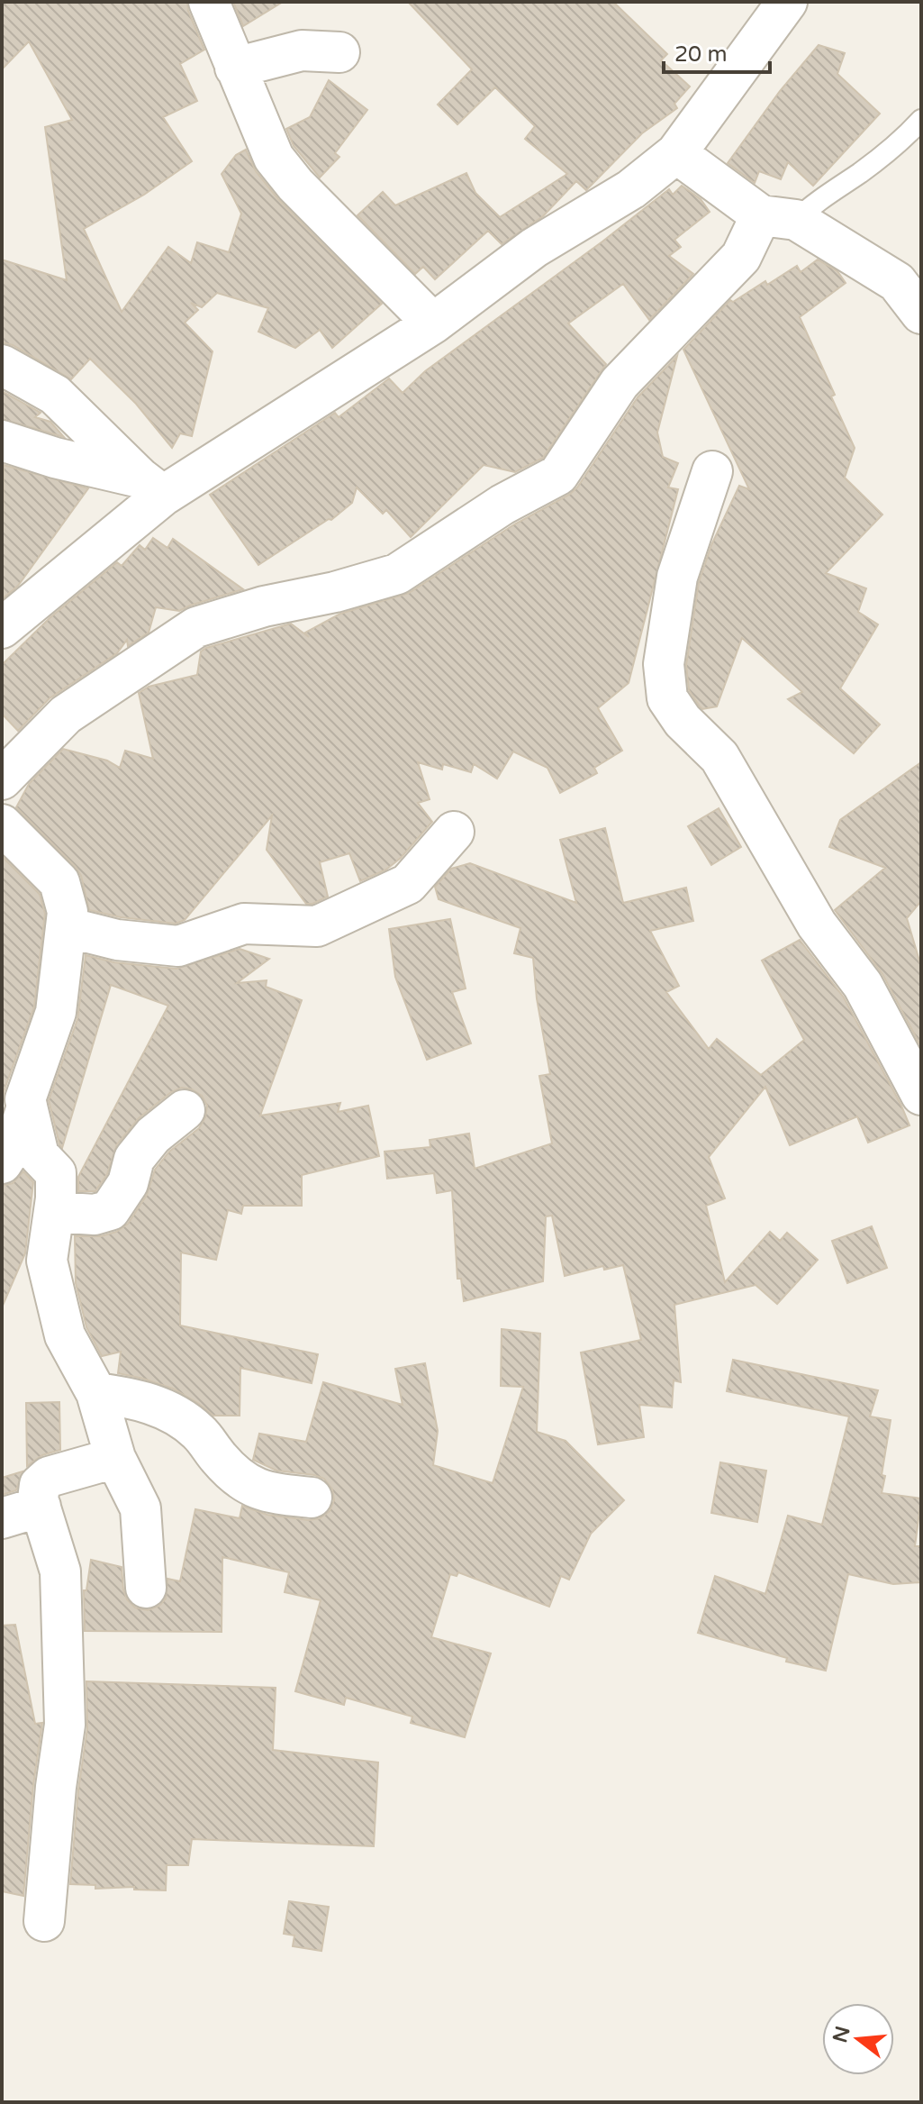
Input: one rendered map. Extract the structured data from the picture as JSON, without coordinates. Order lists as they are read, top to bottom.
{
  "scale_bar": "20 m",
  "north": "left"
}
